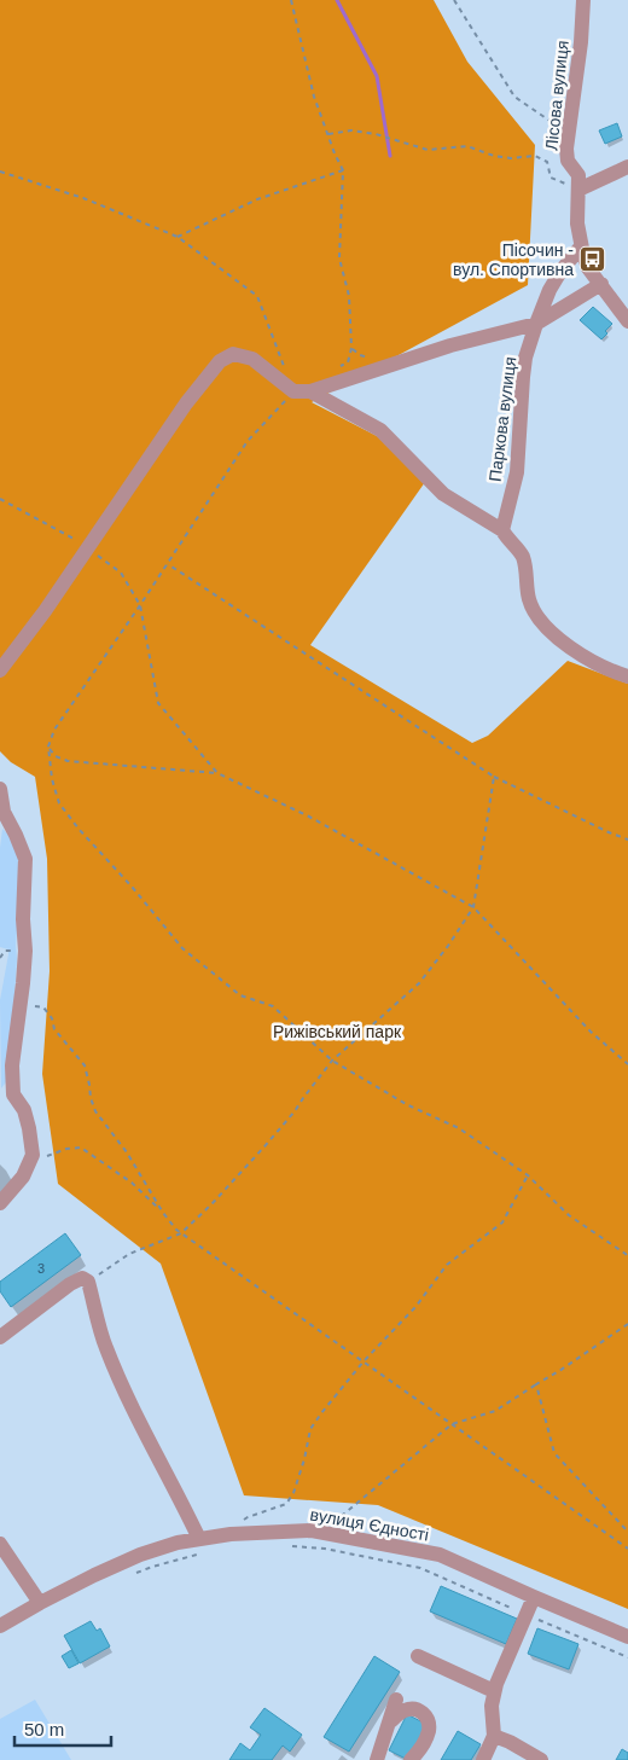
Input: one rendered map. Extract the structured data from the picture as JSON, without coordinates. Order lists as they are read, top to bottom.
{
  "streets": {
    "street": ["Лісова вулиця", "Паркова вулиця", "вулиця Єдності"]
  },
  "crossings": [
    ["Лісова вулиця", "Паркова вулиця"]
  ],
  "parks": ["Рижівський парк"],
  "places": {
    "bus stop": ["Пісочин - вул. Спортивна"]
  },
  "house_numbers": ["3"],
  "scale_bar": "50 m"
}
